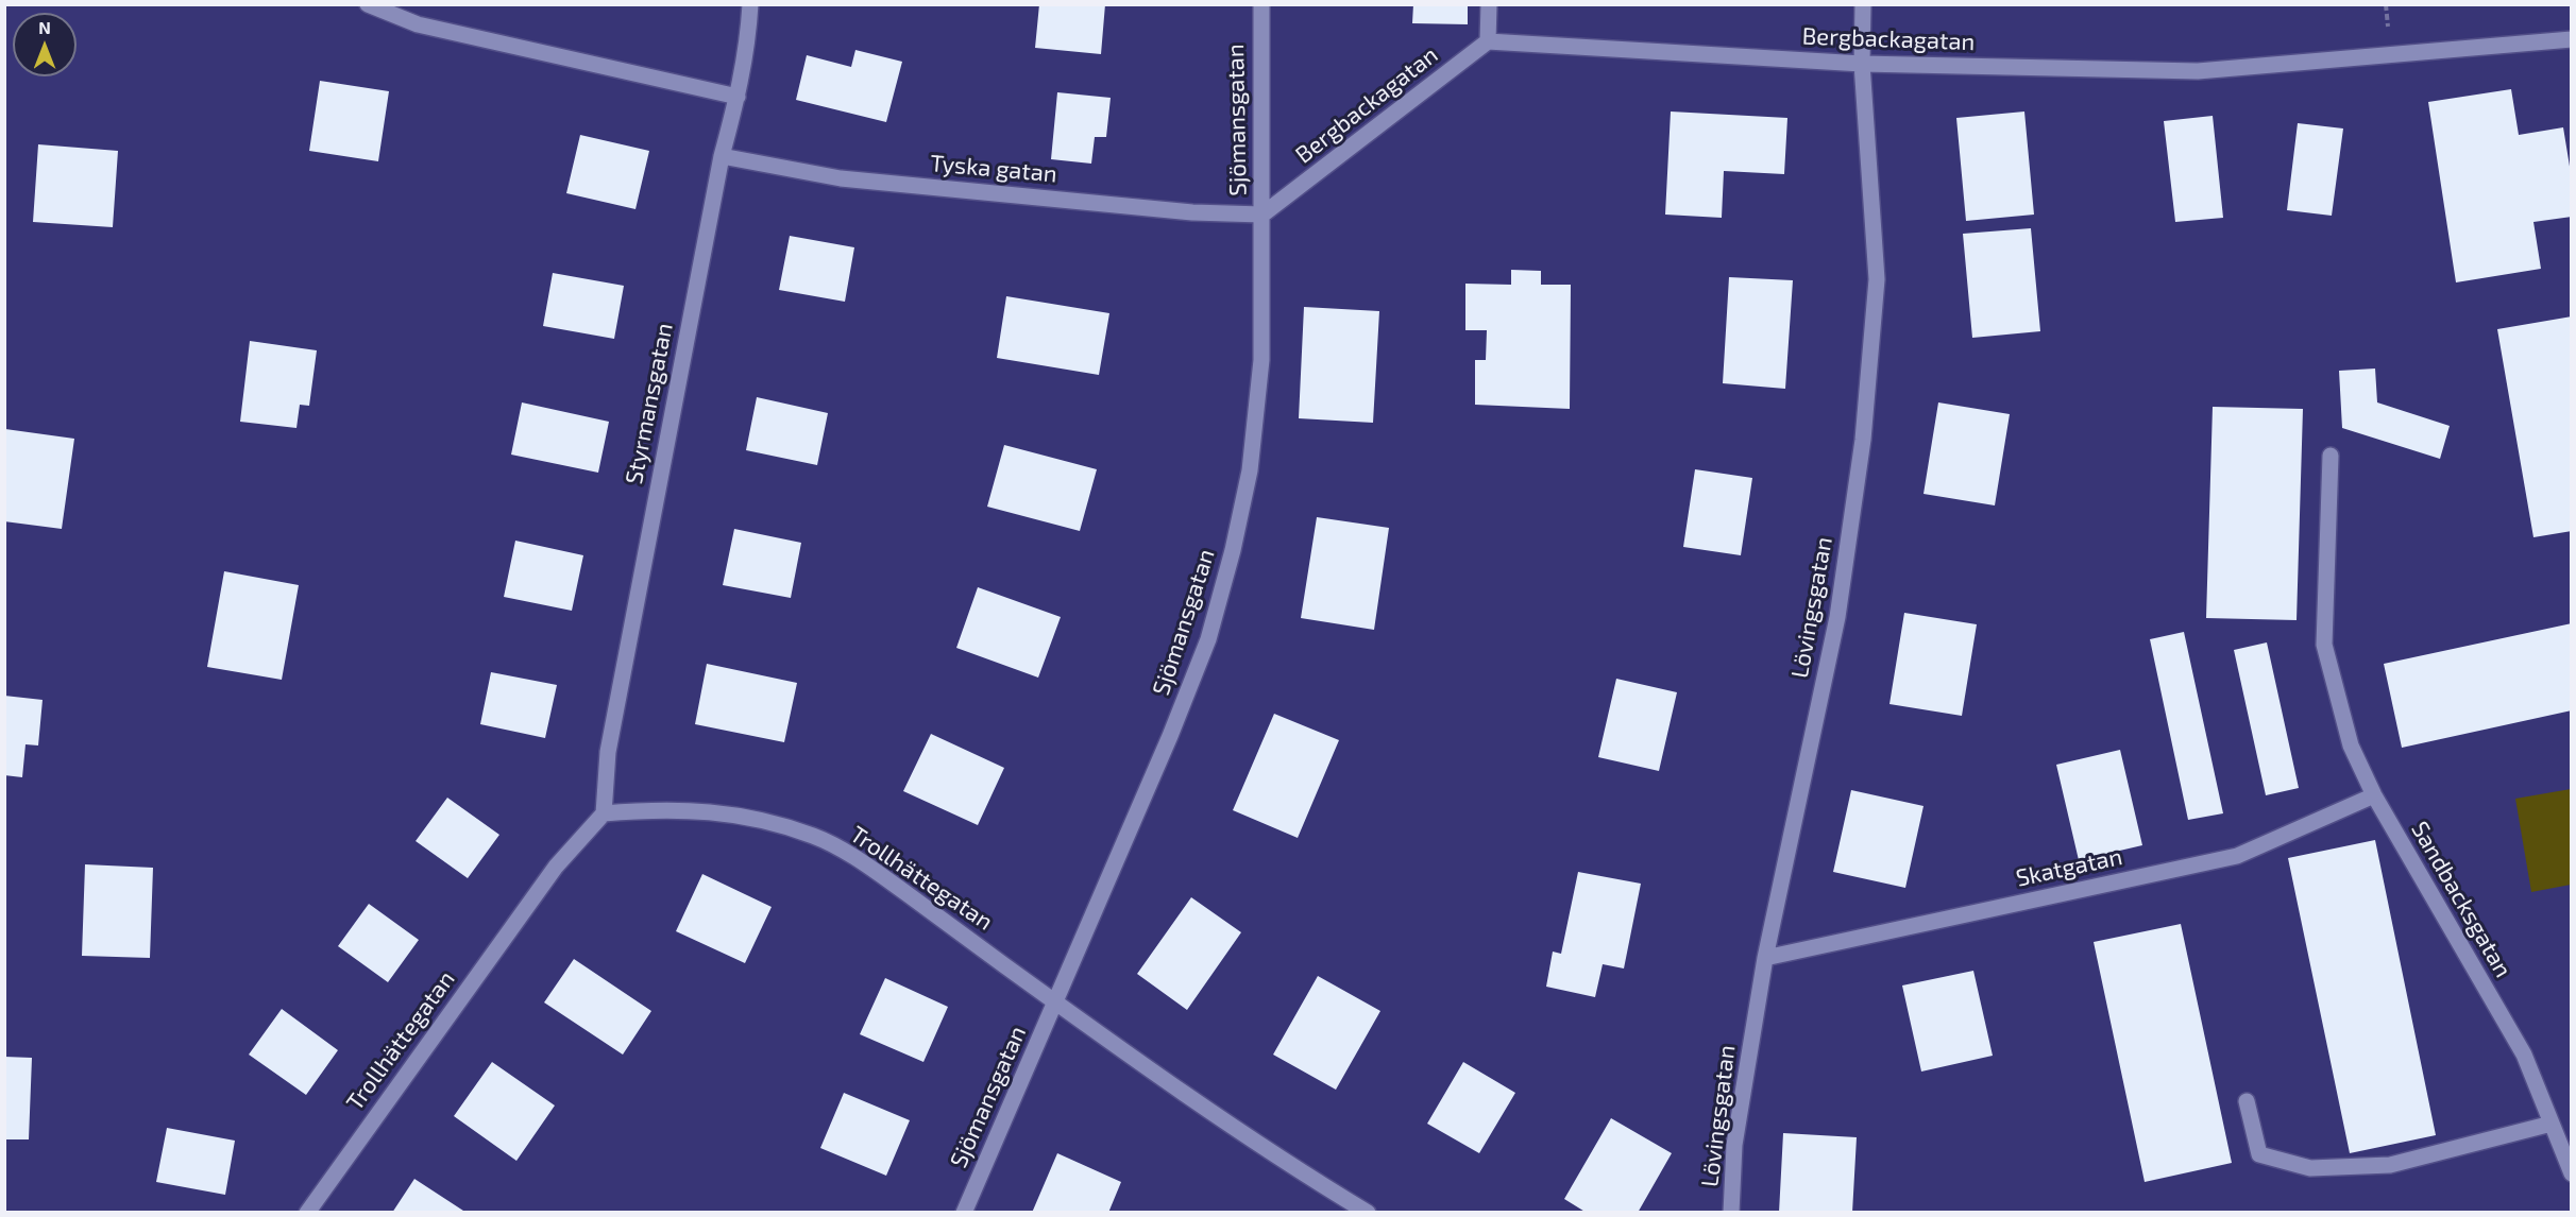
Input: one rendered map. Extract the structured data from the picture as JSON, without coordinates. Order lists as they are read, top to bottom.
{
  "streets": {
    "street": [
      "Bergbackagatan",
      "Sjömansgatan",
      "Tyska gatan",
      "Styrmansgatan",
      "Lövingsgatan",
      "Skatgatan",
      "Trollhättegatan",
      "Sandbacksgatan"
    ]
  },
  "crossings": [
    ["Bergbackagatan", "Sjömansgatan"],
    ["Bergbackagatan", "Tyska gatan"],
    ["Bergbackagatan", "Lövingsgatan"],
    ["Sjömansgatan", "Tyska gatan"],
    ["Sjömansgatan", "Trollhättegatan"],
    ["Tyska gatan", "Styrmansgatan"],
    ["Styrmansgatan", "Trollhättegatan"],
    ["Lövingsgatan", "Skatgatan"],
    ["Skatgatan", "Sandbacksgatan"]
  ],
  "north": "top"
}
